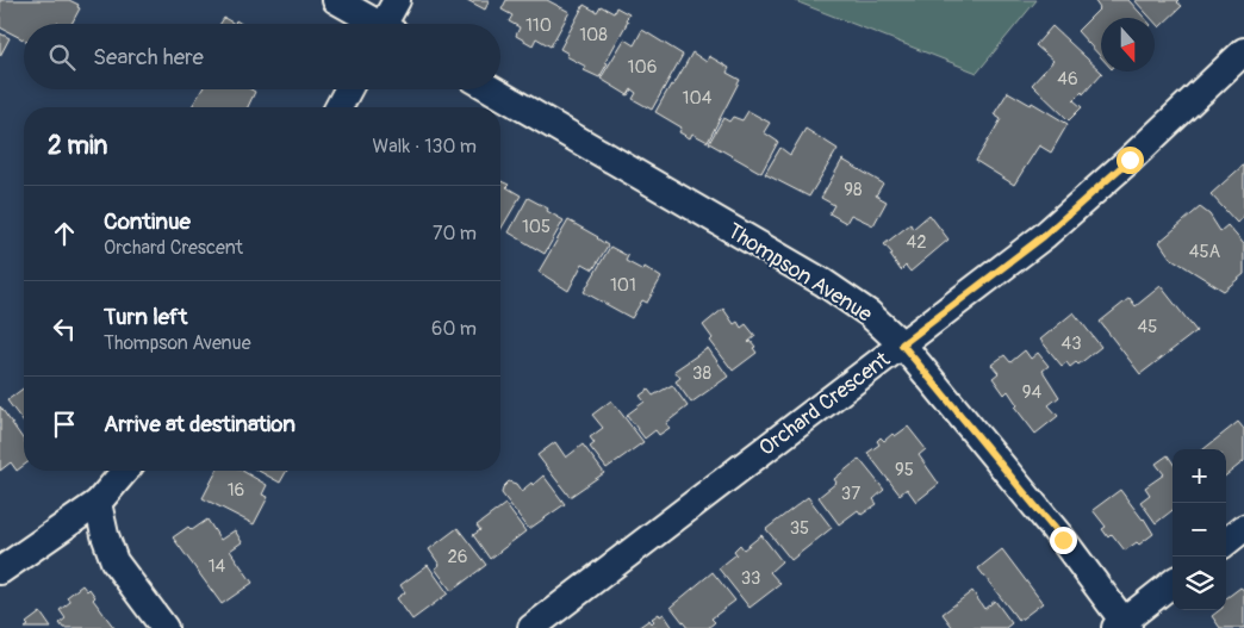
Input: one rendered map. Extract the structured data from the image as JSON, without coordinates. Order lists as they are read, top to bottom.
{
  "streets": {
    "street": ["Thompson Avenue", "Orchard Crescent"]
  },
  "crossings": [
    ["Thompson Avenue", "Orchard Crescent"]
  ],
  "house_numbers": [
    "110",
    "108",
    "106",
    "46",
    "104",
    "98",
    "105",
    "42",
    "45A",
    "101",
    "45",
    "43",
    "38",
    "94",
    "95",
    "16",
    "37",
    "35",
    "26",
    "14",
    "33"
  ],
  "north": "bottom",
  "page": {
    "search": "Search here",
    "heading": ["2 min", "Walk · 130 m"],
    "list": [
      ["Continue", "Orchard Crescent", "70 m"],
      ["Turn left", "Thompson Avenue", "60 m"],
      "Arrive at destination"
    ],
    "map_buttons": ["+", "−"]
  }
}
